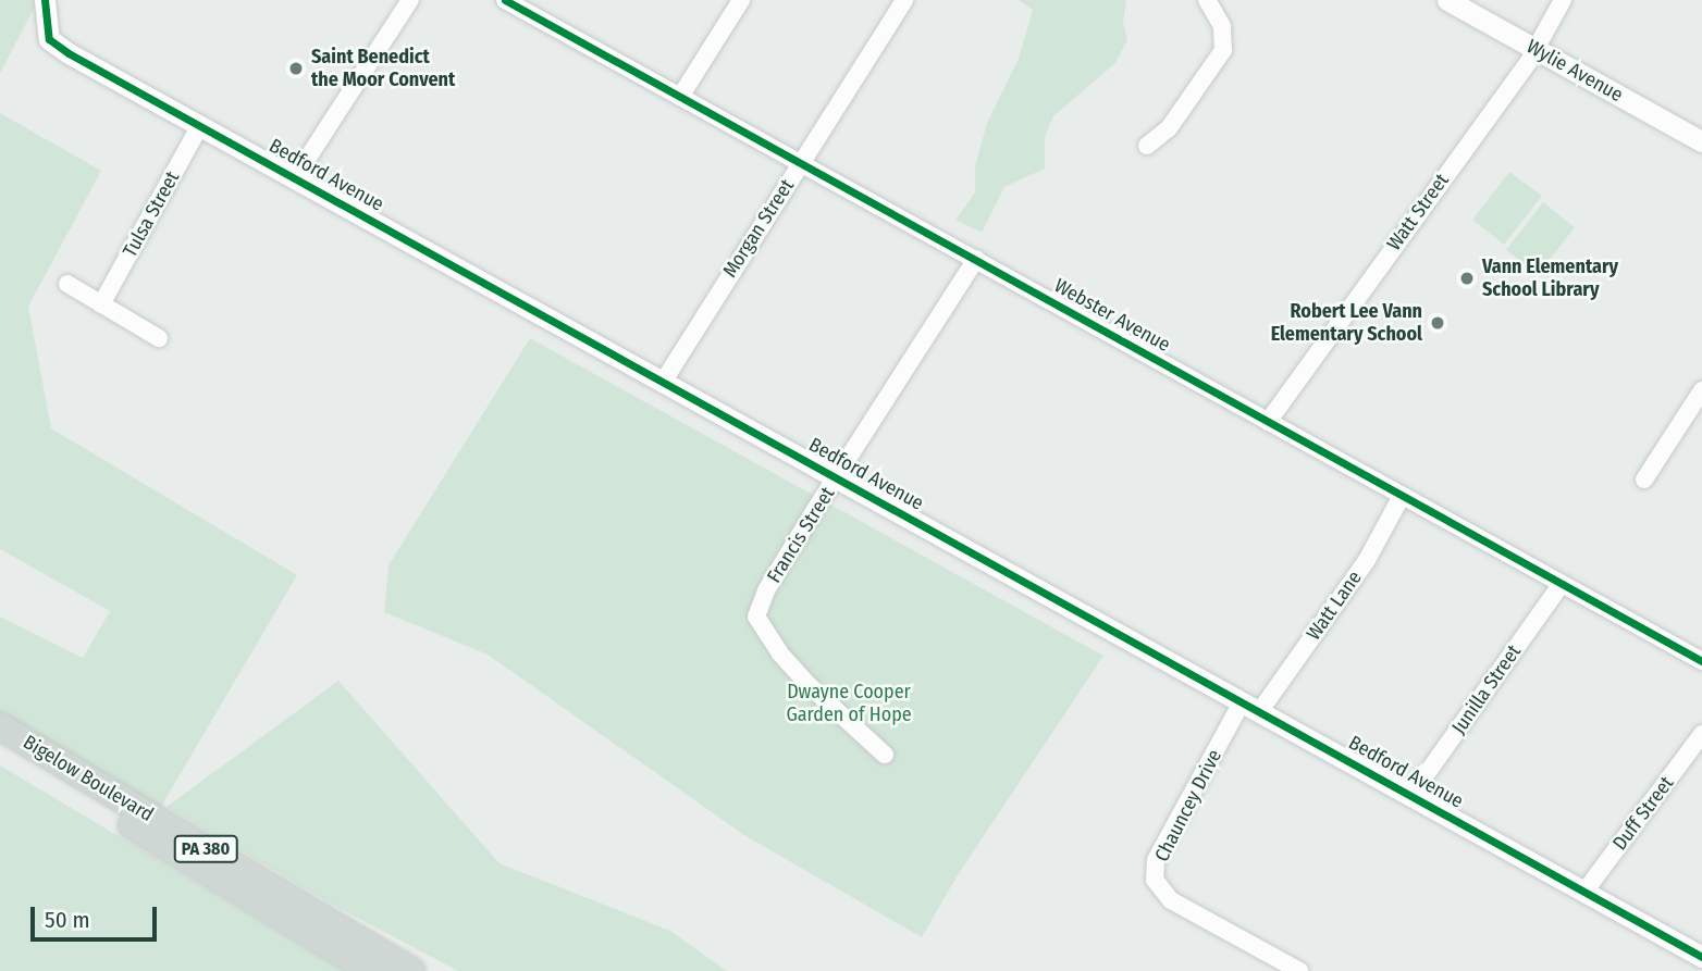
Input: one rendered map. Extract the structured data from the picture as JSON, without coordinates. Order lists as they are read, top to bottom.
{
  "streets": {
    "main road": ["Bigelow Boulevard", "PA 380"],
    "street": [
      "Wylie Avenue",
      "Bedford Avenue",
      "Watt Street",
      "Tulsa Street",
      "Morgan Street",
      "Webster Avenue",
      "Francis Street",
      "Watt Lane",
      "Junilla Street",
      "Chauncey Drive",
      "Duff Street"
    ]
  },
  "crossings": [
    ["Wylie Avenue", "Watt Street"],
    ["Bedford Avenue", "Tulsa Street"],
    ["Bedford Avenue", "Morgan Street"],
    ["Bedford Avenue", "Francis Street"],
    ["Bedford Avenue", "Watt Lane"],
    ["Bedford Avenue", "Junilla Street"],
    ["Bedford Avenue", "Chauncey Drive"],
    ["Bedford Avenue", "Duff Street"],
    ["Watt Street", "Webster Avenue"],
    ["Morgan Street", "Webster Avenue"],
    ["Webster Avenue", "Francis Street"],
    ["Webster Avenue", "Watt Lane"],
    ["Webster Avenue", "Junilla Street"],
    ["Watt Lane", "Chauncey Drive"]
  ],
  "parks": ["Dwayne Cooper Garden of Hope"],
  "places": ["Saint Benedict the Moor Convent", "Vann Elementary School Library", "Robert Lee Vann Elementary School"],
  "scale_bar": "50 m"
}
